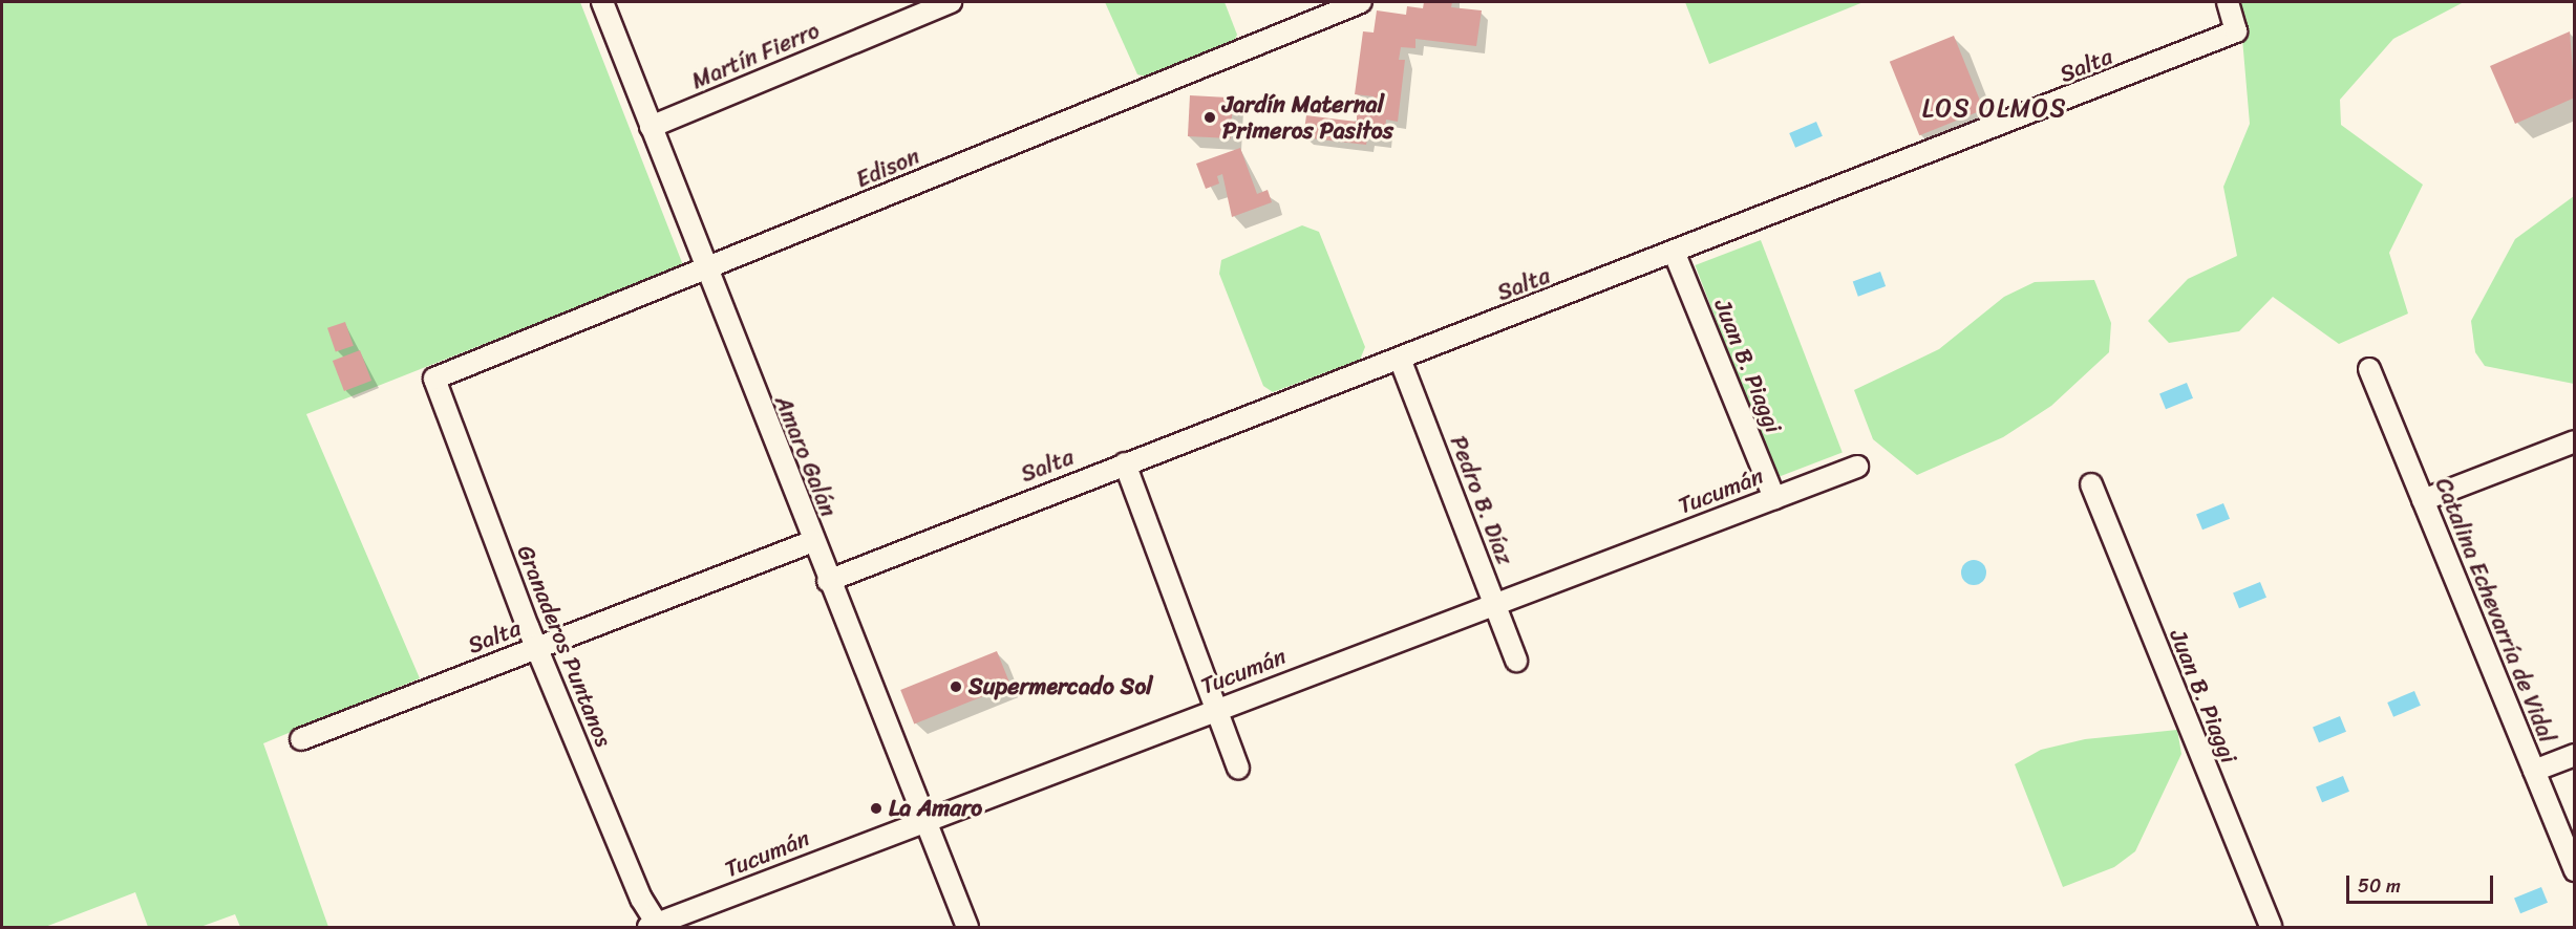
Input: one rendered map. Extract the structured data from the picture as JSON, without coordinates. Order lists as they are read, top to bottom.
{
  "streets": {
    "street": [
      "Martín Fierro",
      "Salta",
      "Edison",
      "Juan B. Piaggi",
      "Amaro Galán",
      "Tucumán",
      "Pedro B. Díaz",
      "Catalina Echevarría de Vidal",
      "Granaderos Puntanos"
    ]
  },
  "crossings": [
    ["Martín Fierro", "Amaro Galán"],
    ["Salta", "Juan B. Piaggi"],
    ["Salta", "Amaro Galán"],
    ["Salta", "Pedro B. Díaz"],
    ["Salta", "Granaderos Puntanos"],
    ["Edison", "Amaro Galán"],
    ["Edison", "Granaderos Puntanos"],
    ["Juan B. Piaggi", "Tucumán"],
    ["Amaro Galán", "Tucumán"],
    ["Tucumán", "Pedro B. Díaz"],
    ["Tucumán", "Granaderos Puntanos"]
  ],
  "districts": ["LOS OLMOS"],
  "places": ["Jardín Maternal Primeros Pasitos", "Supermercado Sol", "La Amaro"],
  "scale_bar": "50 m"
}
